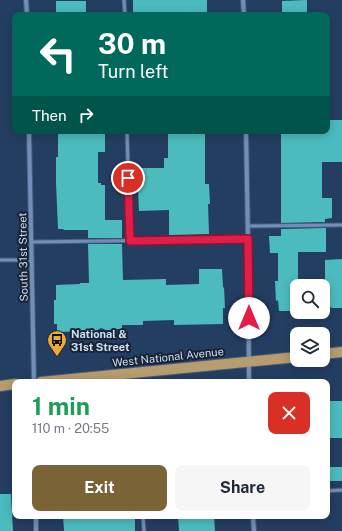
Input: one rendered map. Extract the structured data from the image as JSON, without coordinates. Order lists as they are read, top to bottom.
{
  "streets": {
    "main road": ["West National Avenue"],
    "street": ["South 31st Street"]
  },
  "places": {
    "bus stop": ["National & 31st Street"]
  },
  "page": {
    "turn": ["30 m", "Turn left"],
    "then": "Then",
    "heading": ["1 min", "110 m · 20:55"],
    "buttons": ["Exit", "Share"]
  }
}
